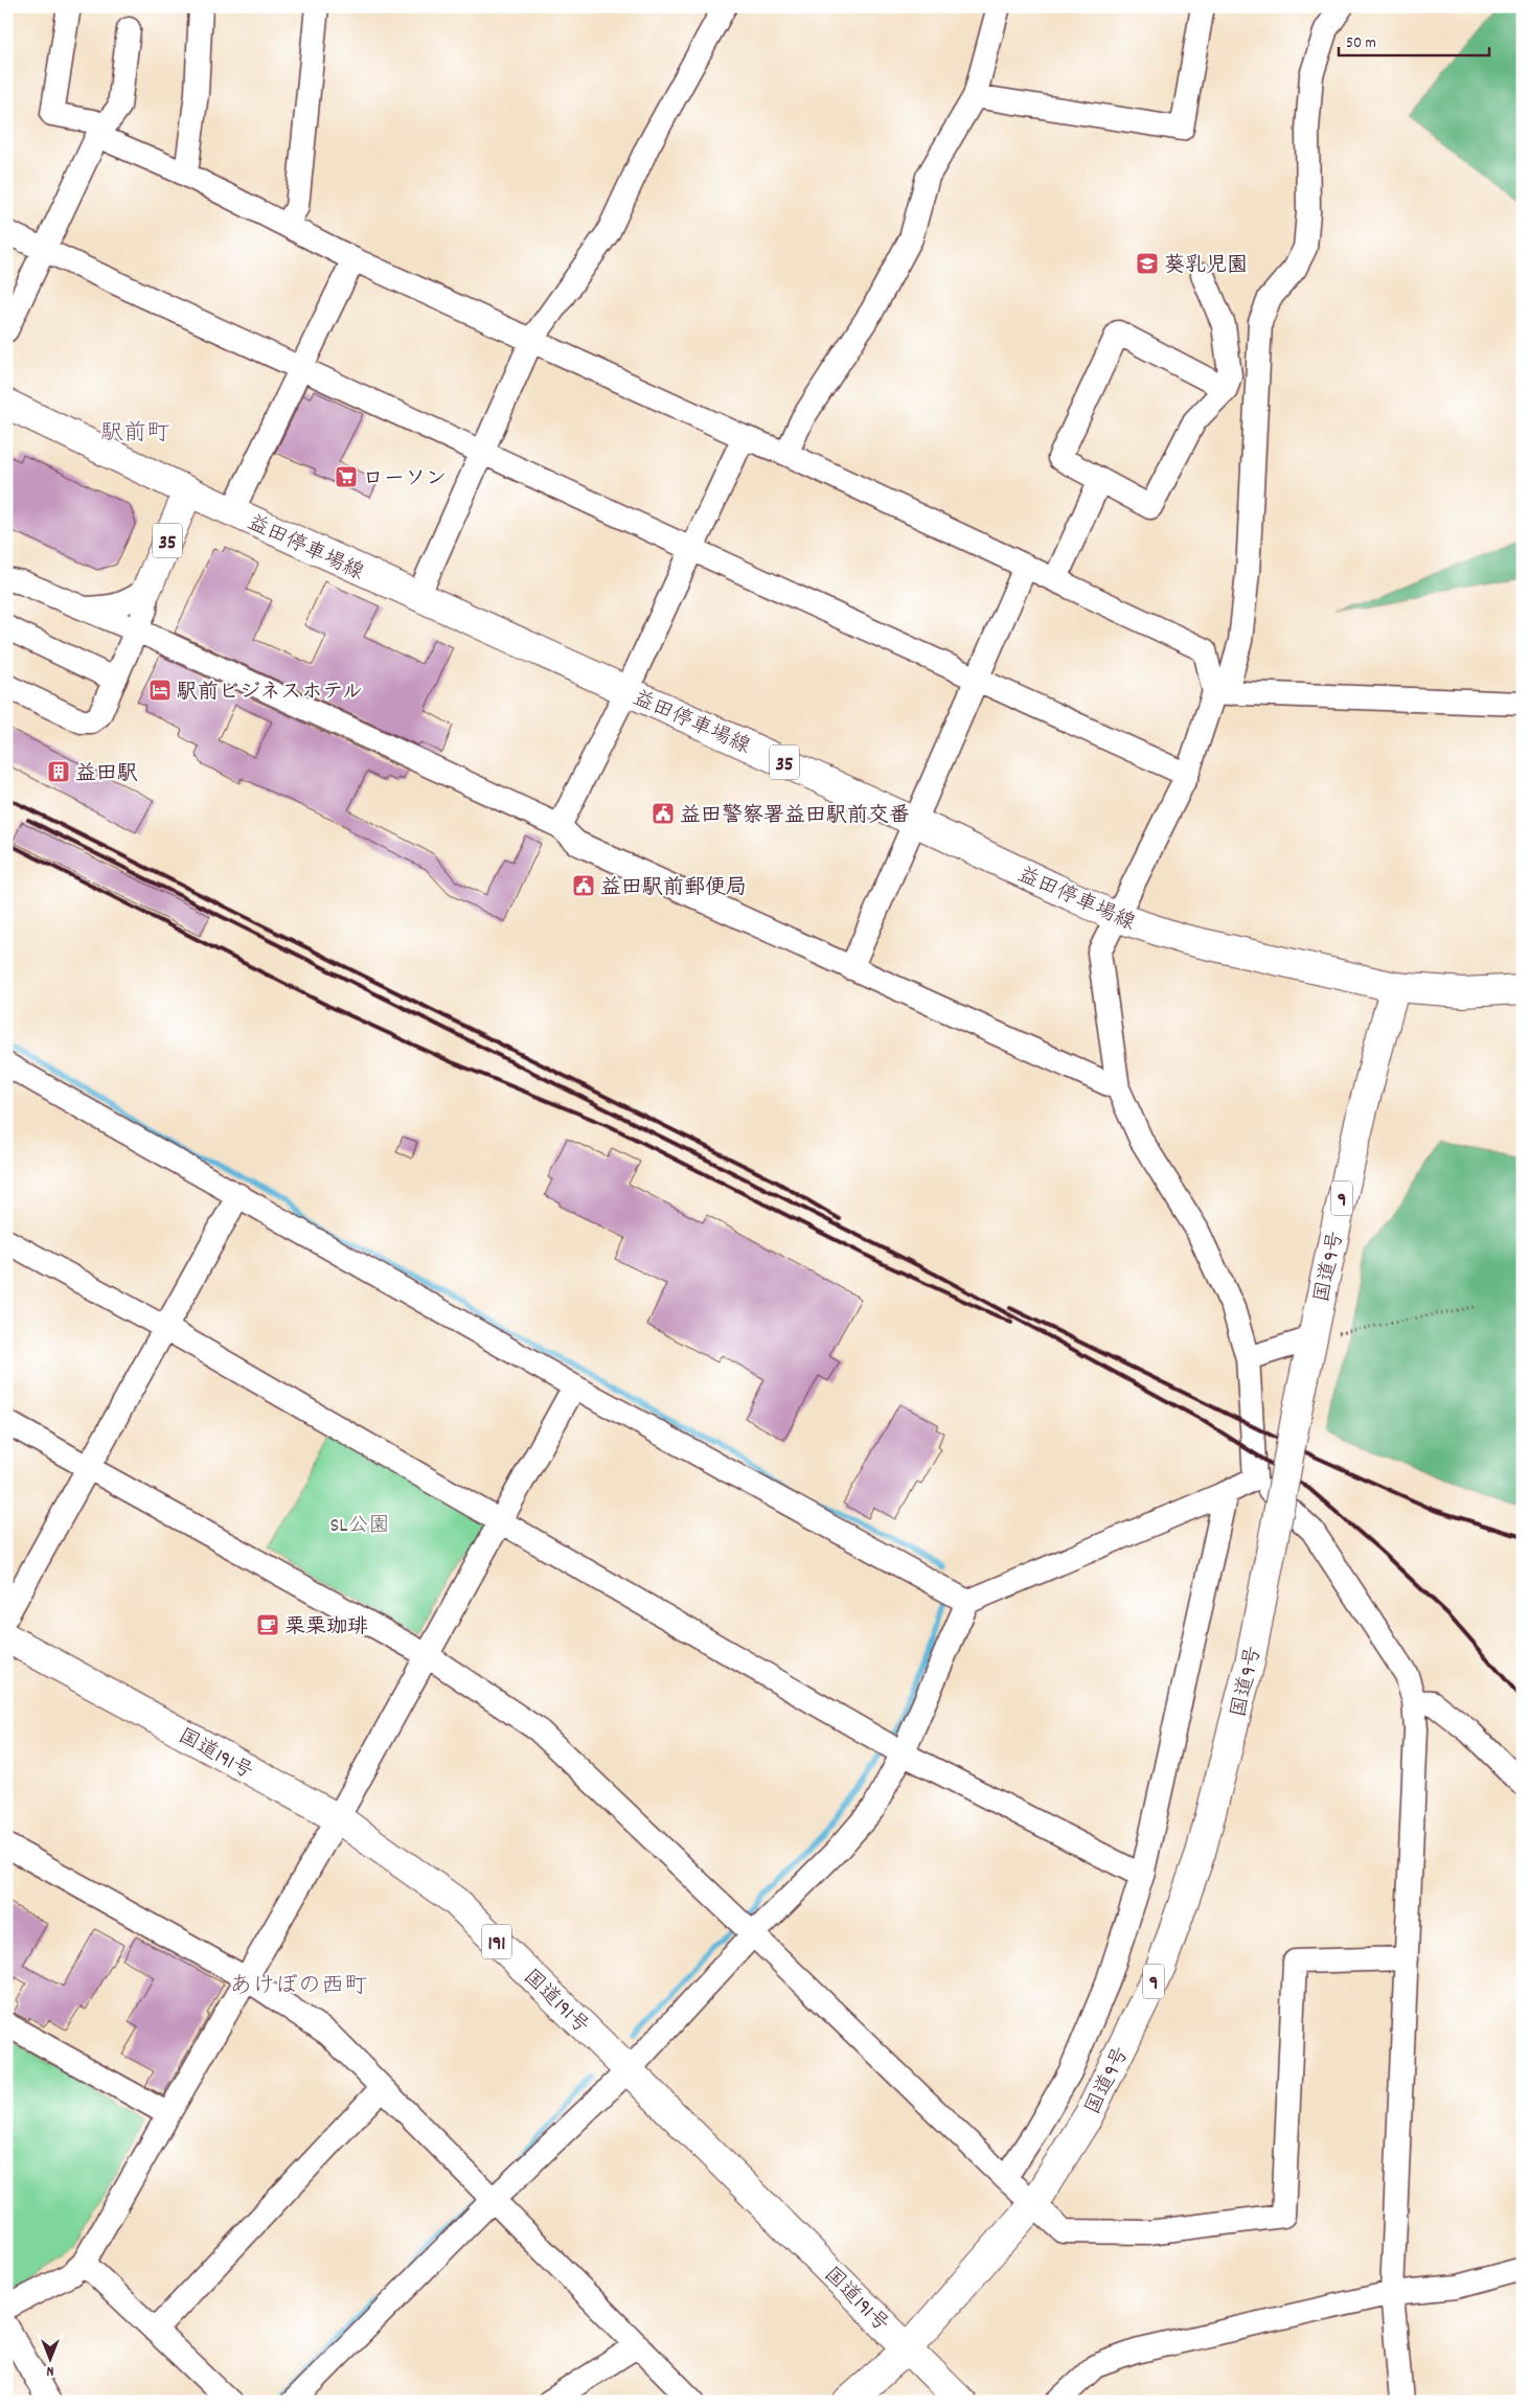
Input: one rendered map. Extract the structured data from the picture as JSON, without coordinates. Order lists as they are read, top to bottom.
{
  "streets": {
    "main road": [
      "35",
      "益田停車場線",
      "9",
      "国道9号",
      "国道191号",
      "191"
    ]
  },
  "crossings": [
    ["35", "益田停車場線"],
    ["益田停車場線", "国道9号"],
    ["国道9号", "国道191号"]
  ],
  "districts": ["駅前町", "あけぼの西町"],
  "parks": ["SL公園"],
  "places": {
    "school or university": ["葵乳児園"],
    "supermarket": ["ローソン"],
    "hotel": ["駅前ビジネスホテル"],
    "building": ["益田駅"],
    "public building": ["益田警察署益田駅前交番", "益田駅前郵便局"],
    "cafe": ["栗栗珈琲"]
  },
  "scale_bar": "50 m",
  "north": "bottom"
}
